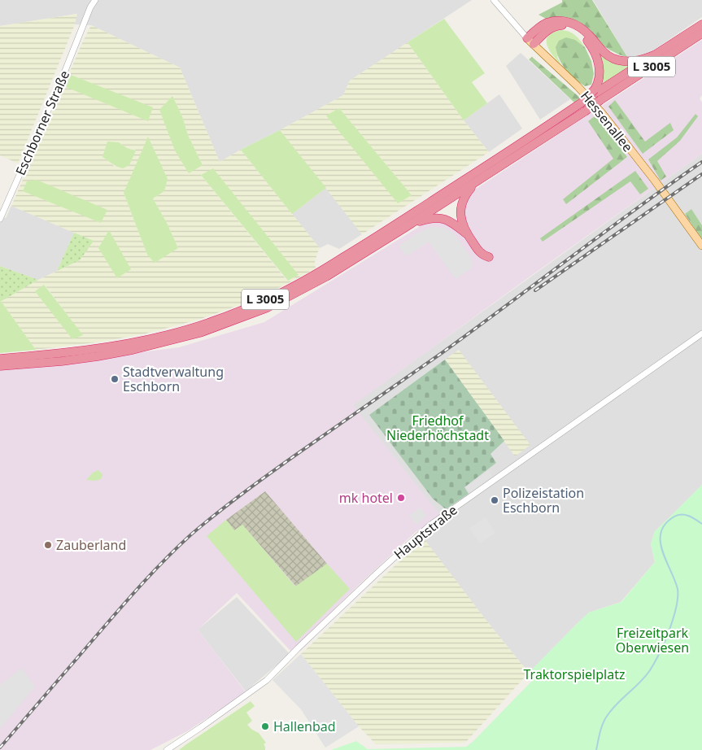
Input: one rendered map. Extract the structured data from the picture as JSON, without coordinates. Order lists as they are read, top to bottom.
{
  "streets": {
    "highway": ["L 3005"],
    "main road": ["Hessenallee"],
    "street": ["Eschborner Straße", "Hauptstraße"]
  },
  "parks": ["Friedhof Niederhöchstadt", "Freizeitpark Oberwiesen", "Traktorspielplatz"],
  "places": [
    "Stadtverwaltung Eschborn",
    "mk hotel",
    "Polizeistation Eschborn",
    "Zauberland",
    "Hallenbad"
  ]
}
